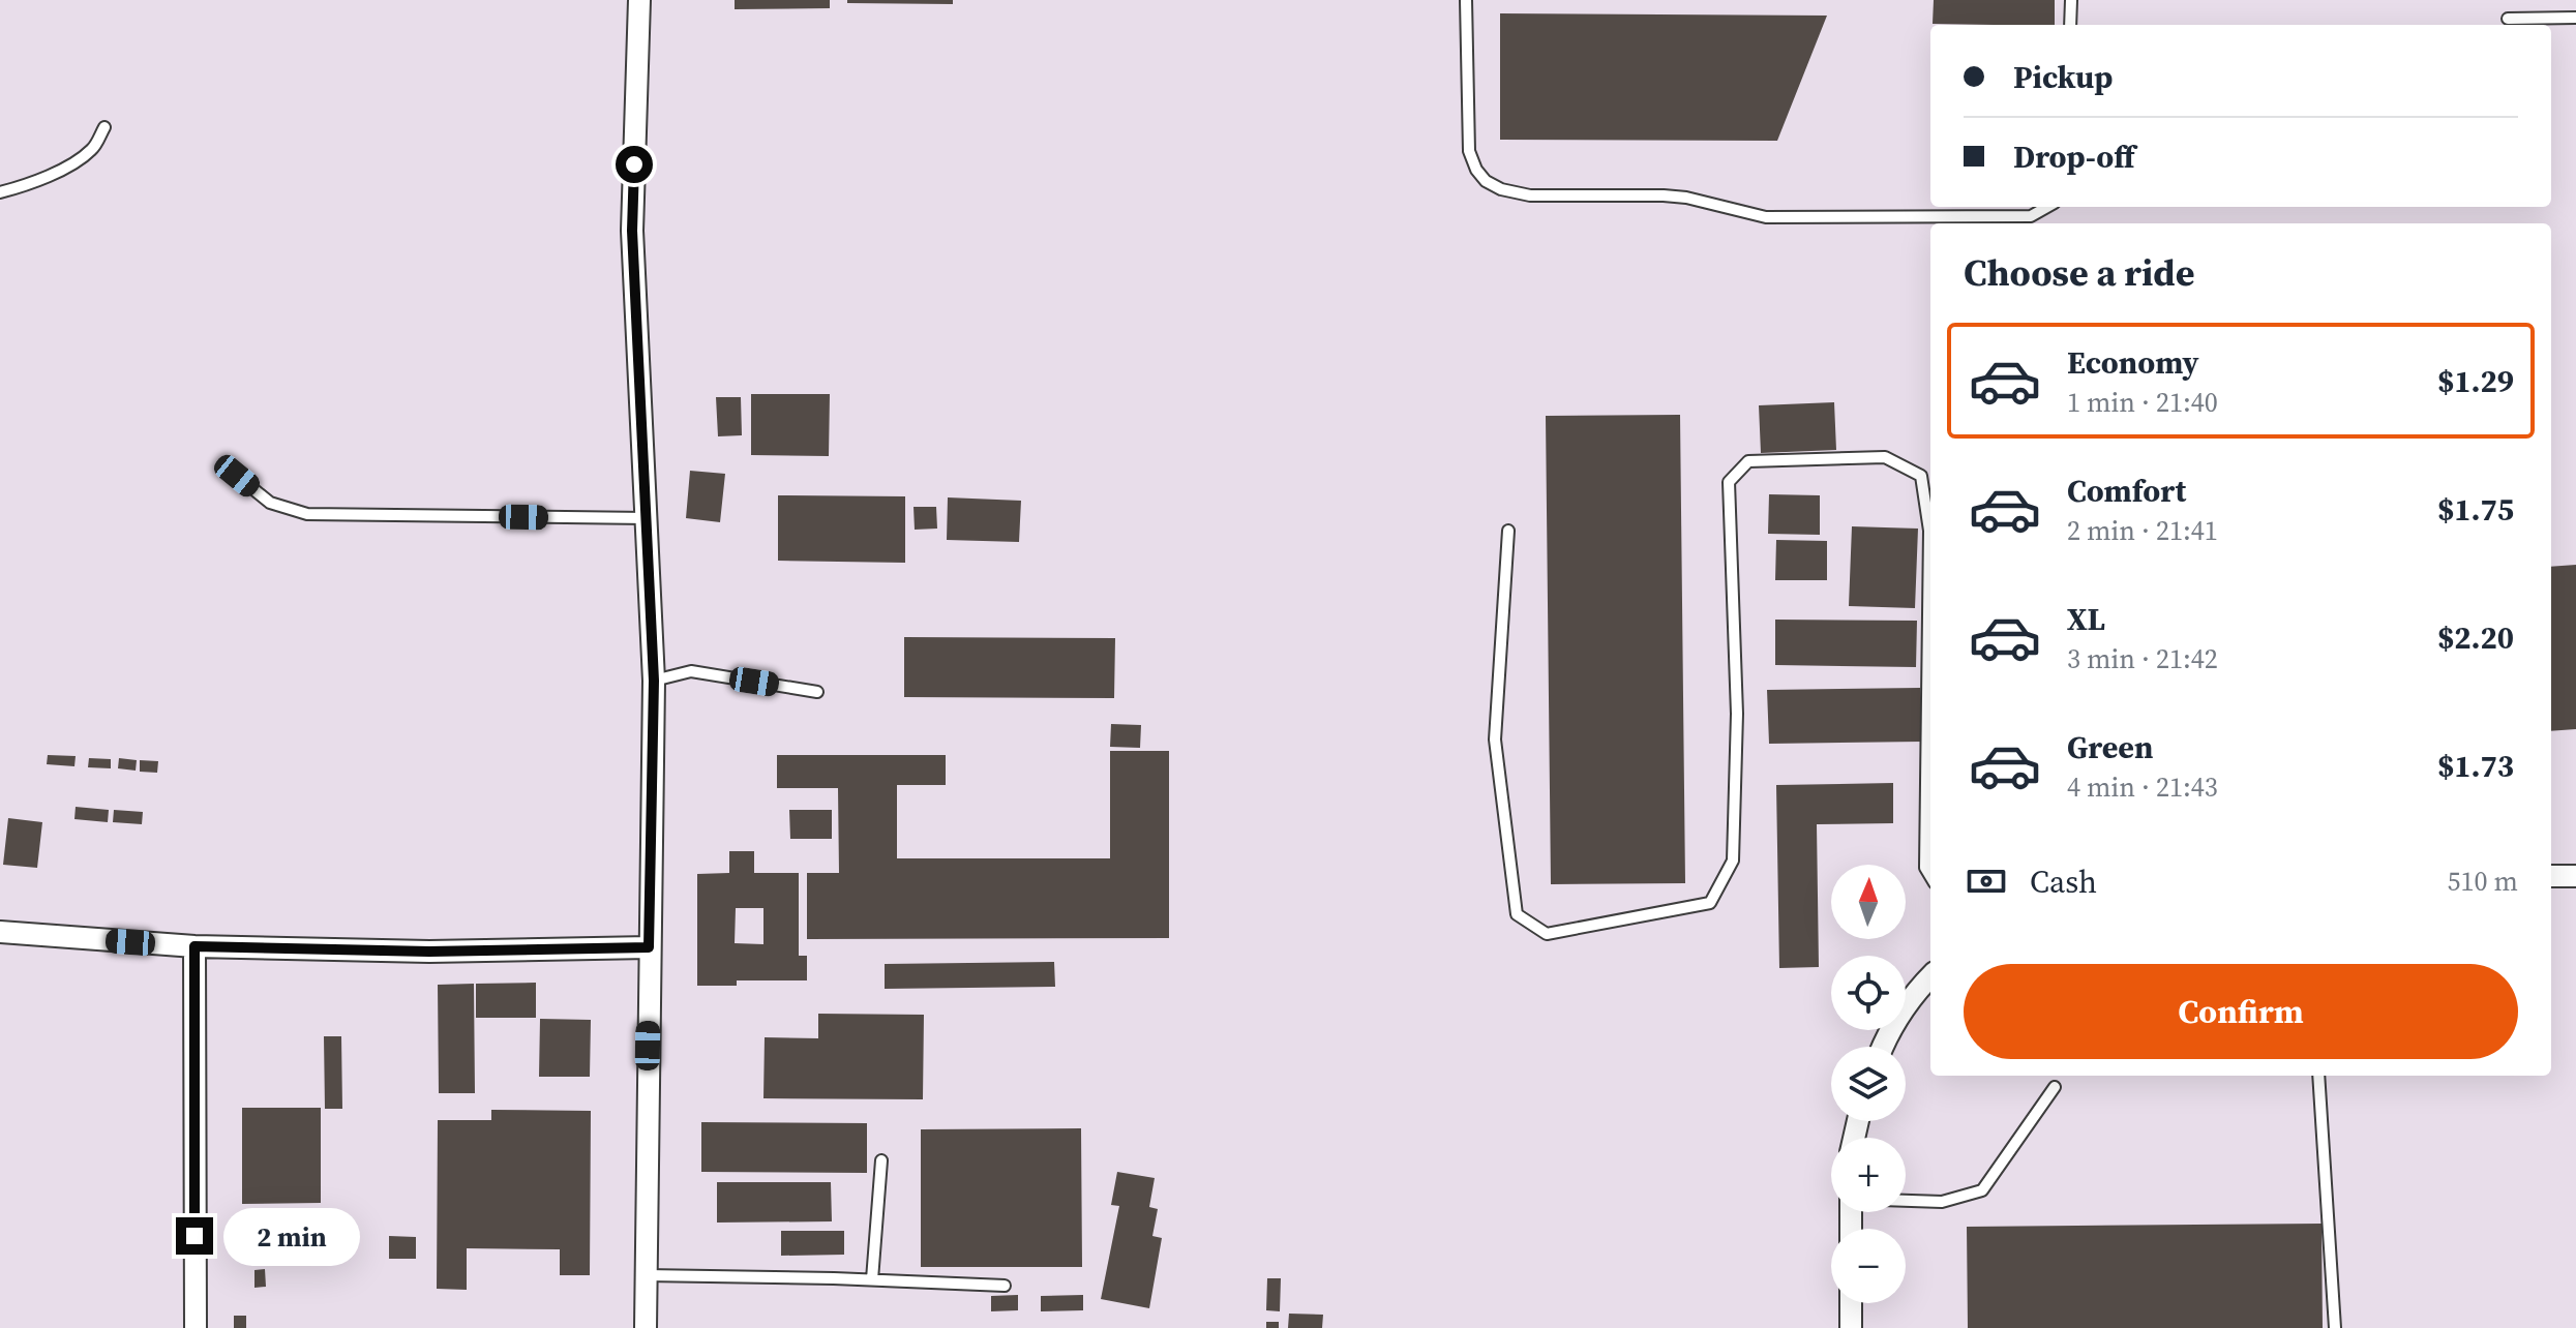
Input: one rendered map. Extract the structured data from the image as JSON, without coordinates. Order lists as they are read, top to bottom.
{
  "north": "top",
  "page": {
    "banner": ["Pickup", "Drop-off"],
    "heading": "Choose a ride",
    "list": [
      {
        "name": "Economy",
        "note": "1 min · 21:40",
        "value": "$1.29"
      },
      {
        "name": "Comfort",
        "note": "2 min · 21:41",
        "value": "$1.75"
      },
      {
        "name": "XL",
        "note": "3 min · 21:42",
        "value": "$2.20"
      },
      {
        "name": "Green",
        "note": "4 min · 21:43",
        "value": "$1.73"
      }
    ],
    "pay": ["Cash", "510 m"],
    "map_buttons": ["+", "−"],
    "buttons": "Confirm",
    "bubble": "2 min"
  }
}
